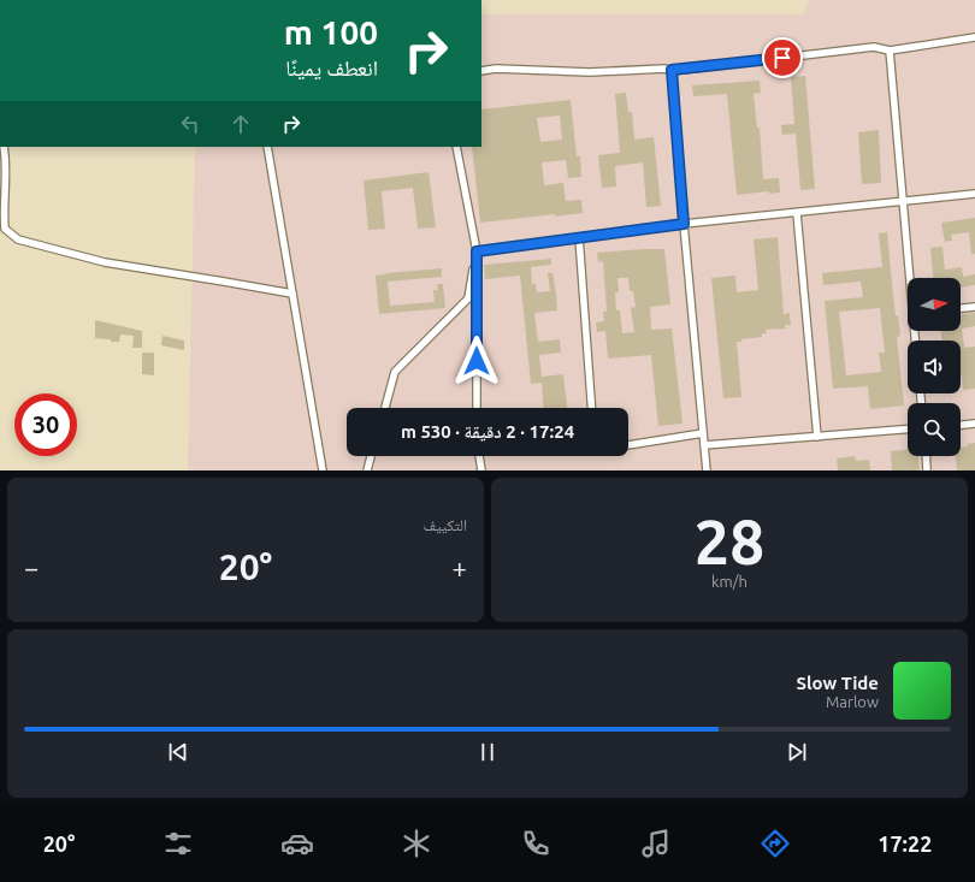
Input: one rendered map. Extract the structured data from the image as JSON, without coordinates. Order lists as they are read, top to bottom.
{
  "north": "right",
  "page": {
    "turn": ["100 m", "انعطف يمينًا"],
    "limit": "30",
    "trip": "17:24 · 2 دقيقة · 530 m",
    "tile": [
      ["28", "km/h"],
      "التكييف"
    ],
    "heat": ["−", "20°", "+"],
    "song": ["Slow Tide", "Marlow"],
    "tabs": ["17:22", "20°"]
  }
}
